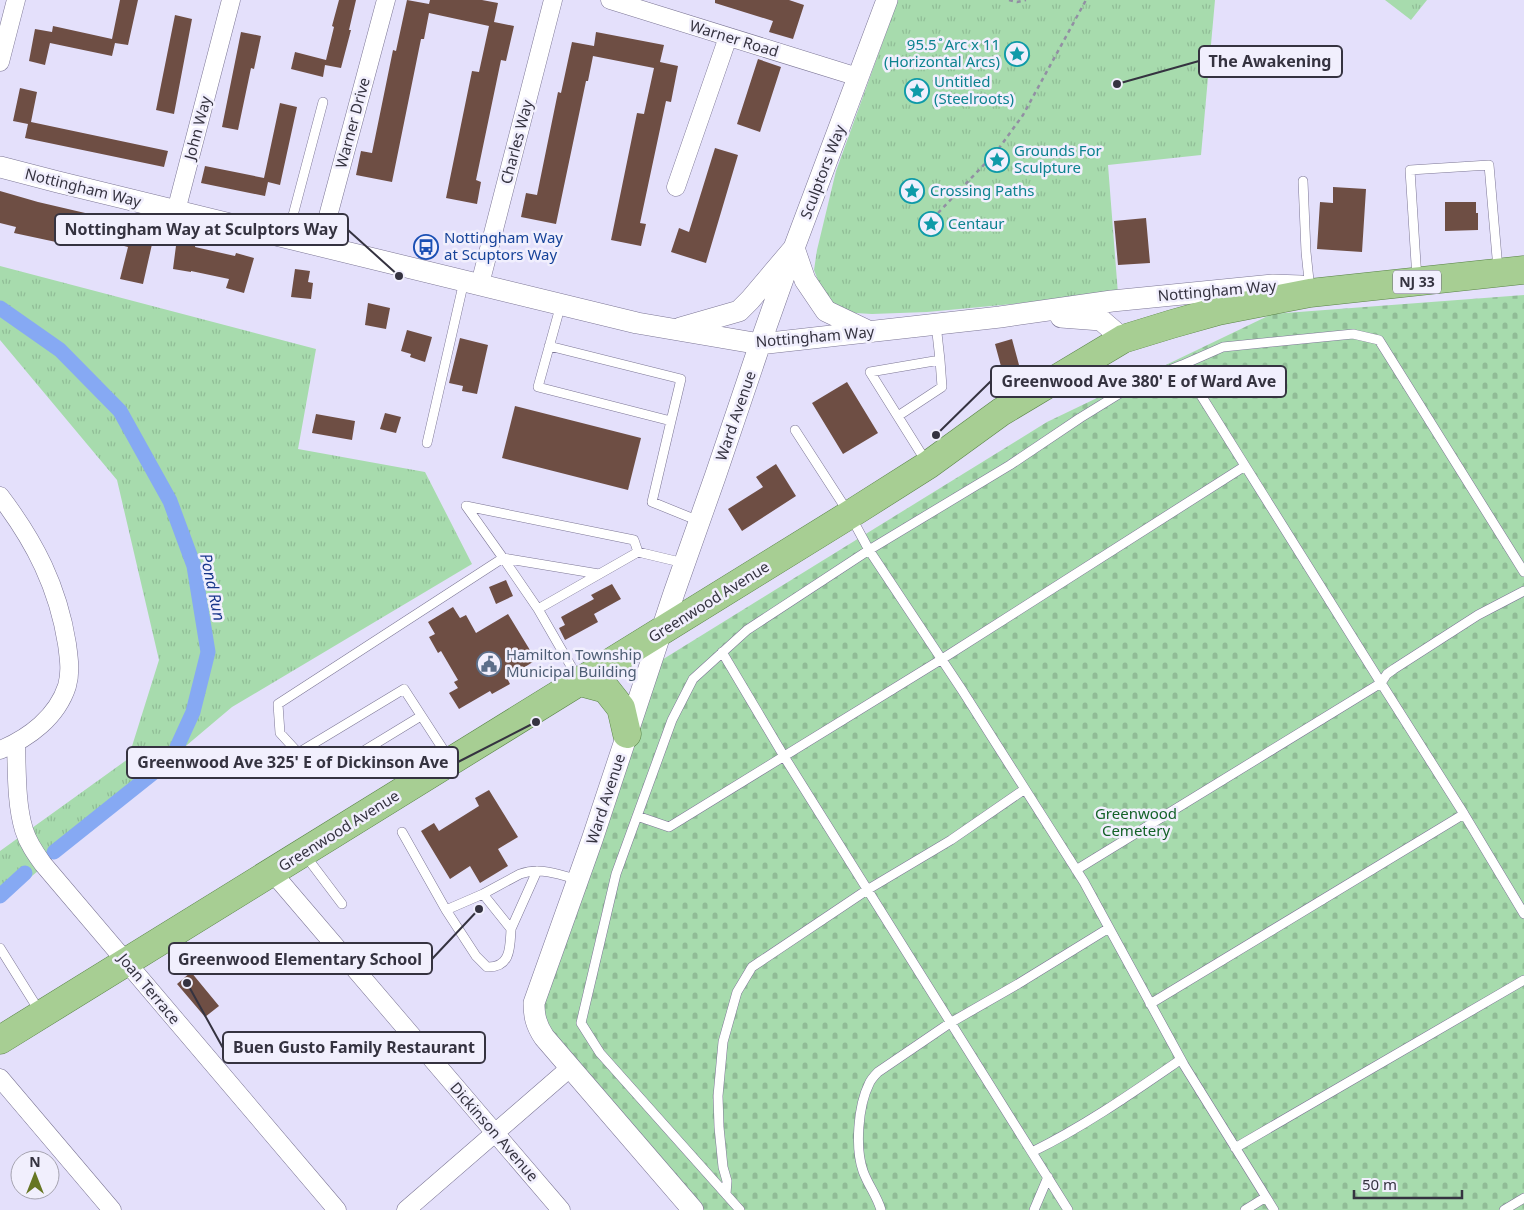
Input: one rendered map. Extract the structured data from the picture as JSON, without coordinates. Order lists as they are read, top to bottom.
{
  "streets": {
    "main road": ["Nottingham Way", "NJ 33", "Greenwood Avenue"],
    "street": [
      "Warner Road",
      "Warner Drive",
      "John Way",
      "Charles Way",
      "Sculptors Way",
      "Ward Avenue",
      "Joan Terrace",
      "Dickinson Avenue"
    ]
  },
  "crossings": [
    ["Warner Road", "Sculptors Way"],
    ["Warner Drive", "Nottingham Way"],
    ["John Way", "Nottingham Way"],
    ["Charles Way", "Nottingham Way"],
    ["Sculptors Way", "Nottingham Way"],
    ["Sculptors Way", "Ward Avenue"],
    ["Nottingham Way", "Ward Avenue"],
    ["Nottingham Way", "Greenwood Avenue"],
    ["Ward Avenue", "Greenwood Avenue"],
    ["Greenwood Avenue", "Joan Terrace"],
    ["Greenwood Avenue", "Dickinson Avenue"]
  ],
  "water": ["Pond Run"],
  "parks": ["Greenwood Cemetery"],
  "places": {
    "place": [
      "95.5 ̊ Arc x 11 (Horizontal Arcs)",
      "Untitled (Steelroots)",
      "Grounds For Sculpture",
      "Crossing Paths",
      "Centaur"
    ],
    "other": [
      "The Awakening",
      "Nottingham Way at Sculptors Way",
      "Greenwood Ave 380' E of Ward Ave",
      "Greenwood Ave 325' E of Dickinson Ave",
      "Greenwood Elementary School",
      "Buen Gusto Family Restaurant"
    ],
    "bus stop": ["Nottingham Way at Scuptors Way"],
    "public building": ["Hamilton Township Municipal Building"]
  },
  "scale_bar": "50 m",
  "north": "top"
}
